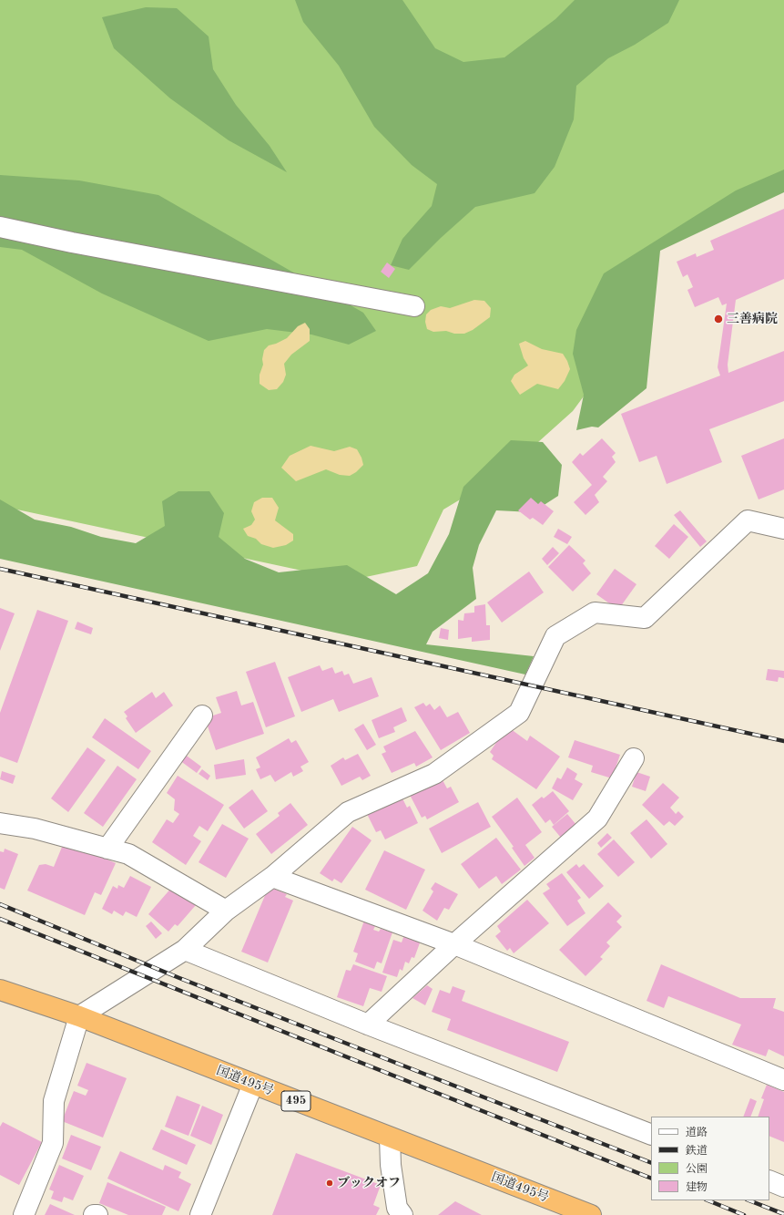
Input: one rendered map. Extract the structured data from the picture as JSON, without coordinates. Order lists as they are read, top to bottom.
{
  "streets": {
    "highway": ["国道495号", "495"]
  },
  "places": ["三善病院", "ブックオフ"],
  "legend": [
    "道路",
    "鉄道",
    "公園",
    "建物"
  ]
}
